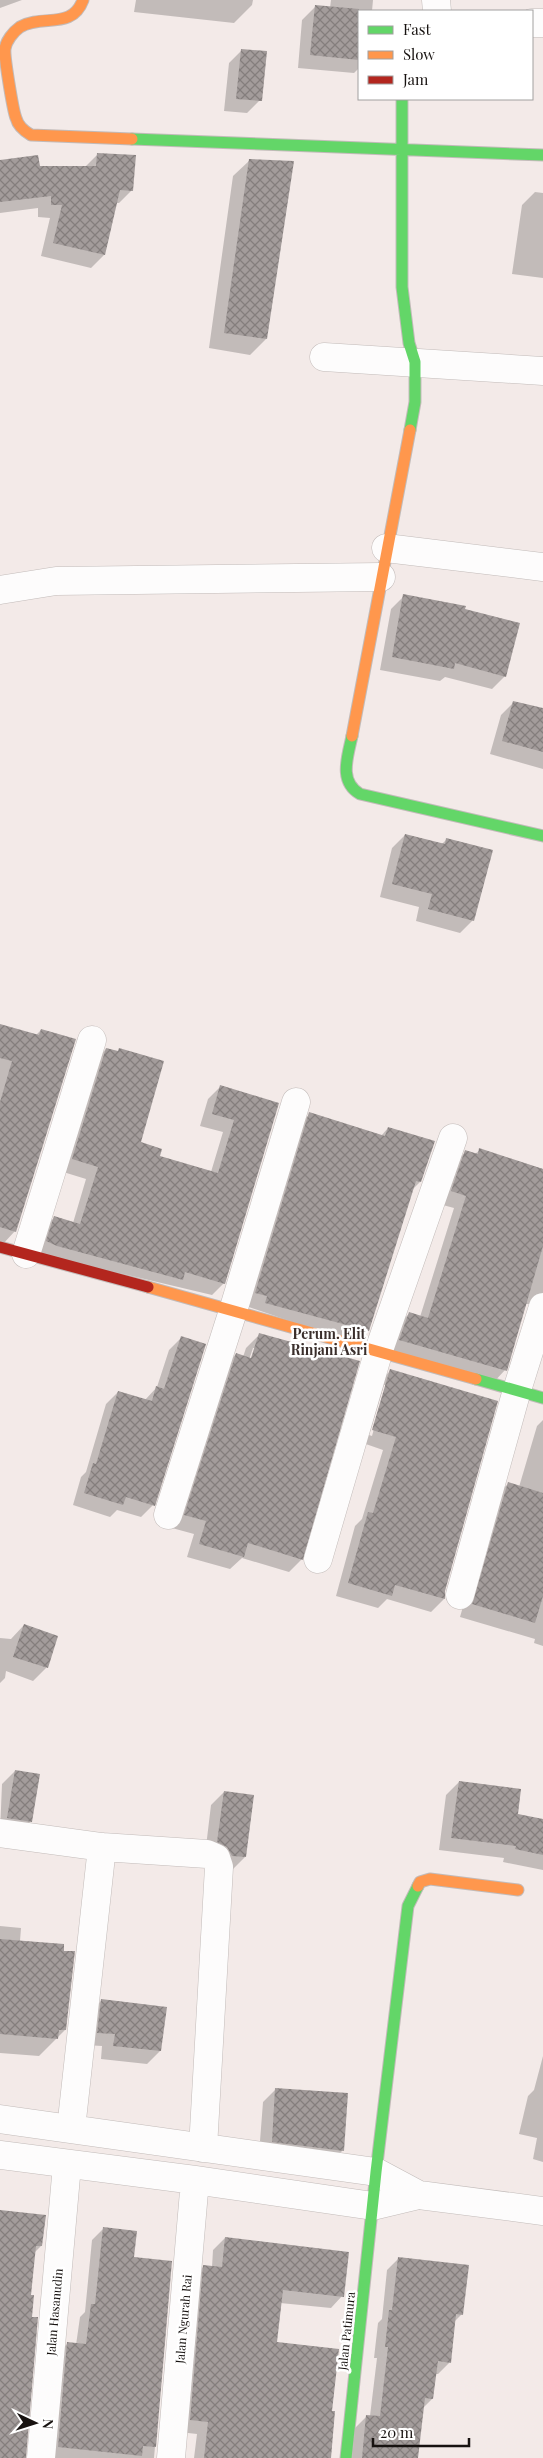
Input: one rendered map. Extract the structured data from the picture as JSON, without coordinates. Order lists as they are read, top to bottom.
{
  "streets": {
    "street": ["Jalan Hasanudin", "Jalan Ngurah Rai", "Jalan Patimura"]
  },
  "districts": ["Perum. Elit Rinjani Asri"],
  "legend": ["Fast", "Slow", "Jam"],
  "scale_bar": "20 m",
  "north": "right"
}
